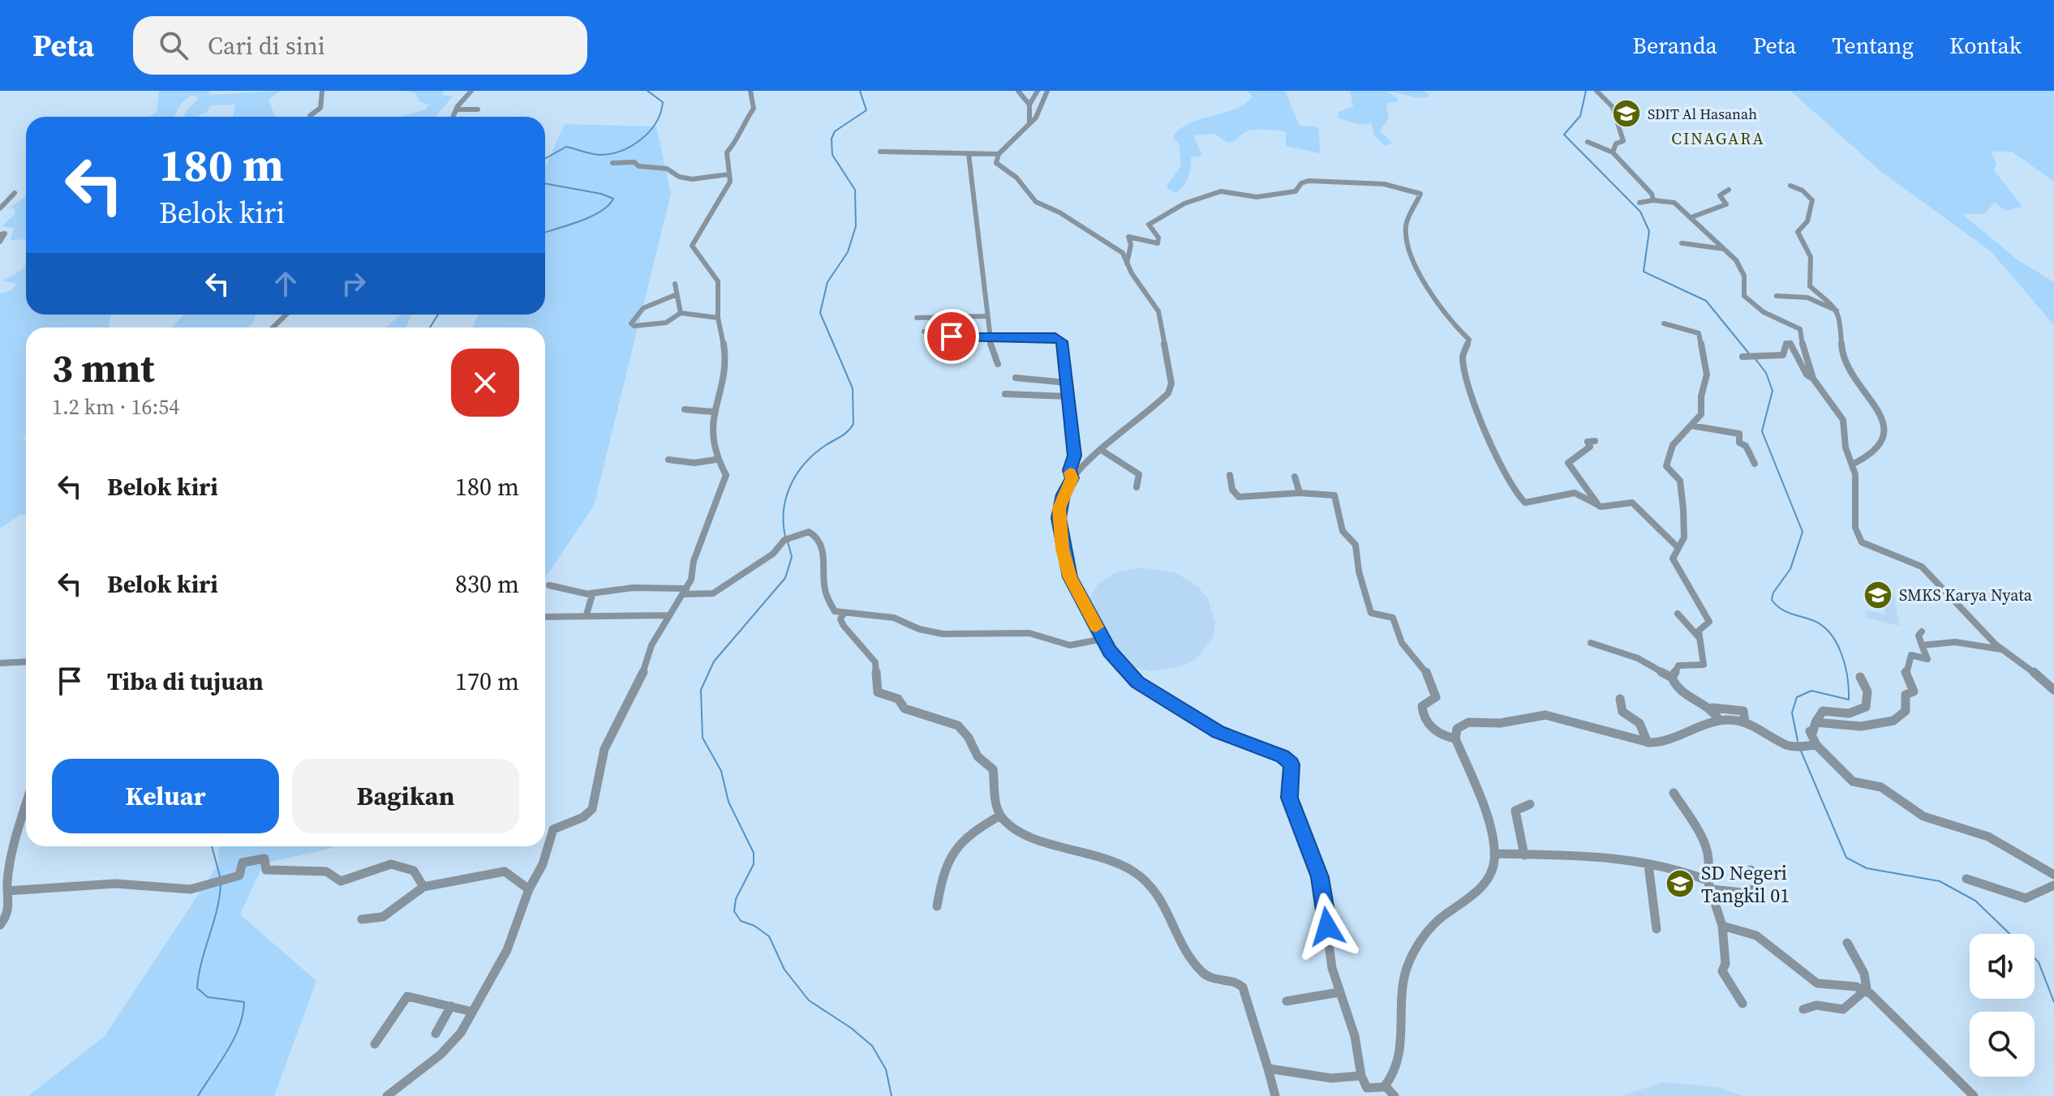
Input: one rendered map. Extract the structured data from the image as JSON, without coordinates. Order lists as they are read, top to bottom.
{
  "districts": ["CINAGARA"],
  "places": {
    "school or university": ["SDIT Al Hasanah", "SMKS Karya Nyata", "SD Negeri Tangkil 01"]
  },
  "page": {
    "header": "Peta",
    "search": "Cari di sini",
    "nav": [
      "Beranda",
      "Peta",
      "Tentang",
      "Kontak"
    ],
    "turn": ["180 m", "Belok kiri"],
    "heading": ["3 mnt", "1.2 km · 16:54"],
    "list": [
      {
        "name": "Belok kiri",
        "value": "180 m"
      },
      {
        "name": "Belok kiri",
        "value": "830 m"
      },
      {
        "name": "Tiba di tujuan",
        "value": "170 m"
      }
    ],
    "buttons": ["Keluar", "Bagikan"]
  }
}
